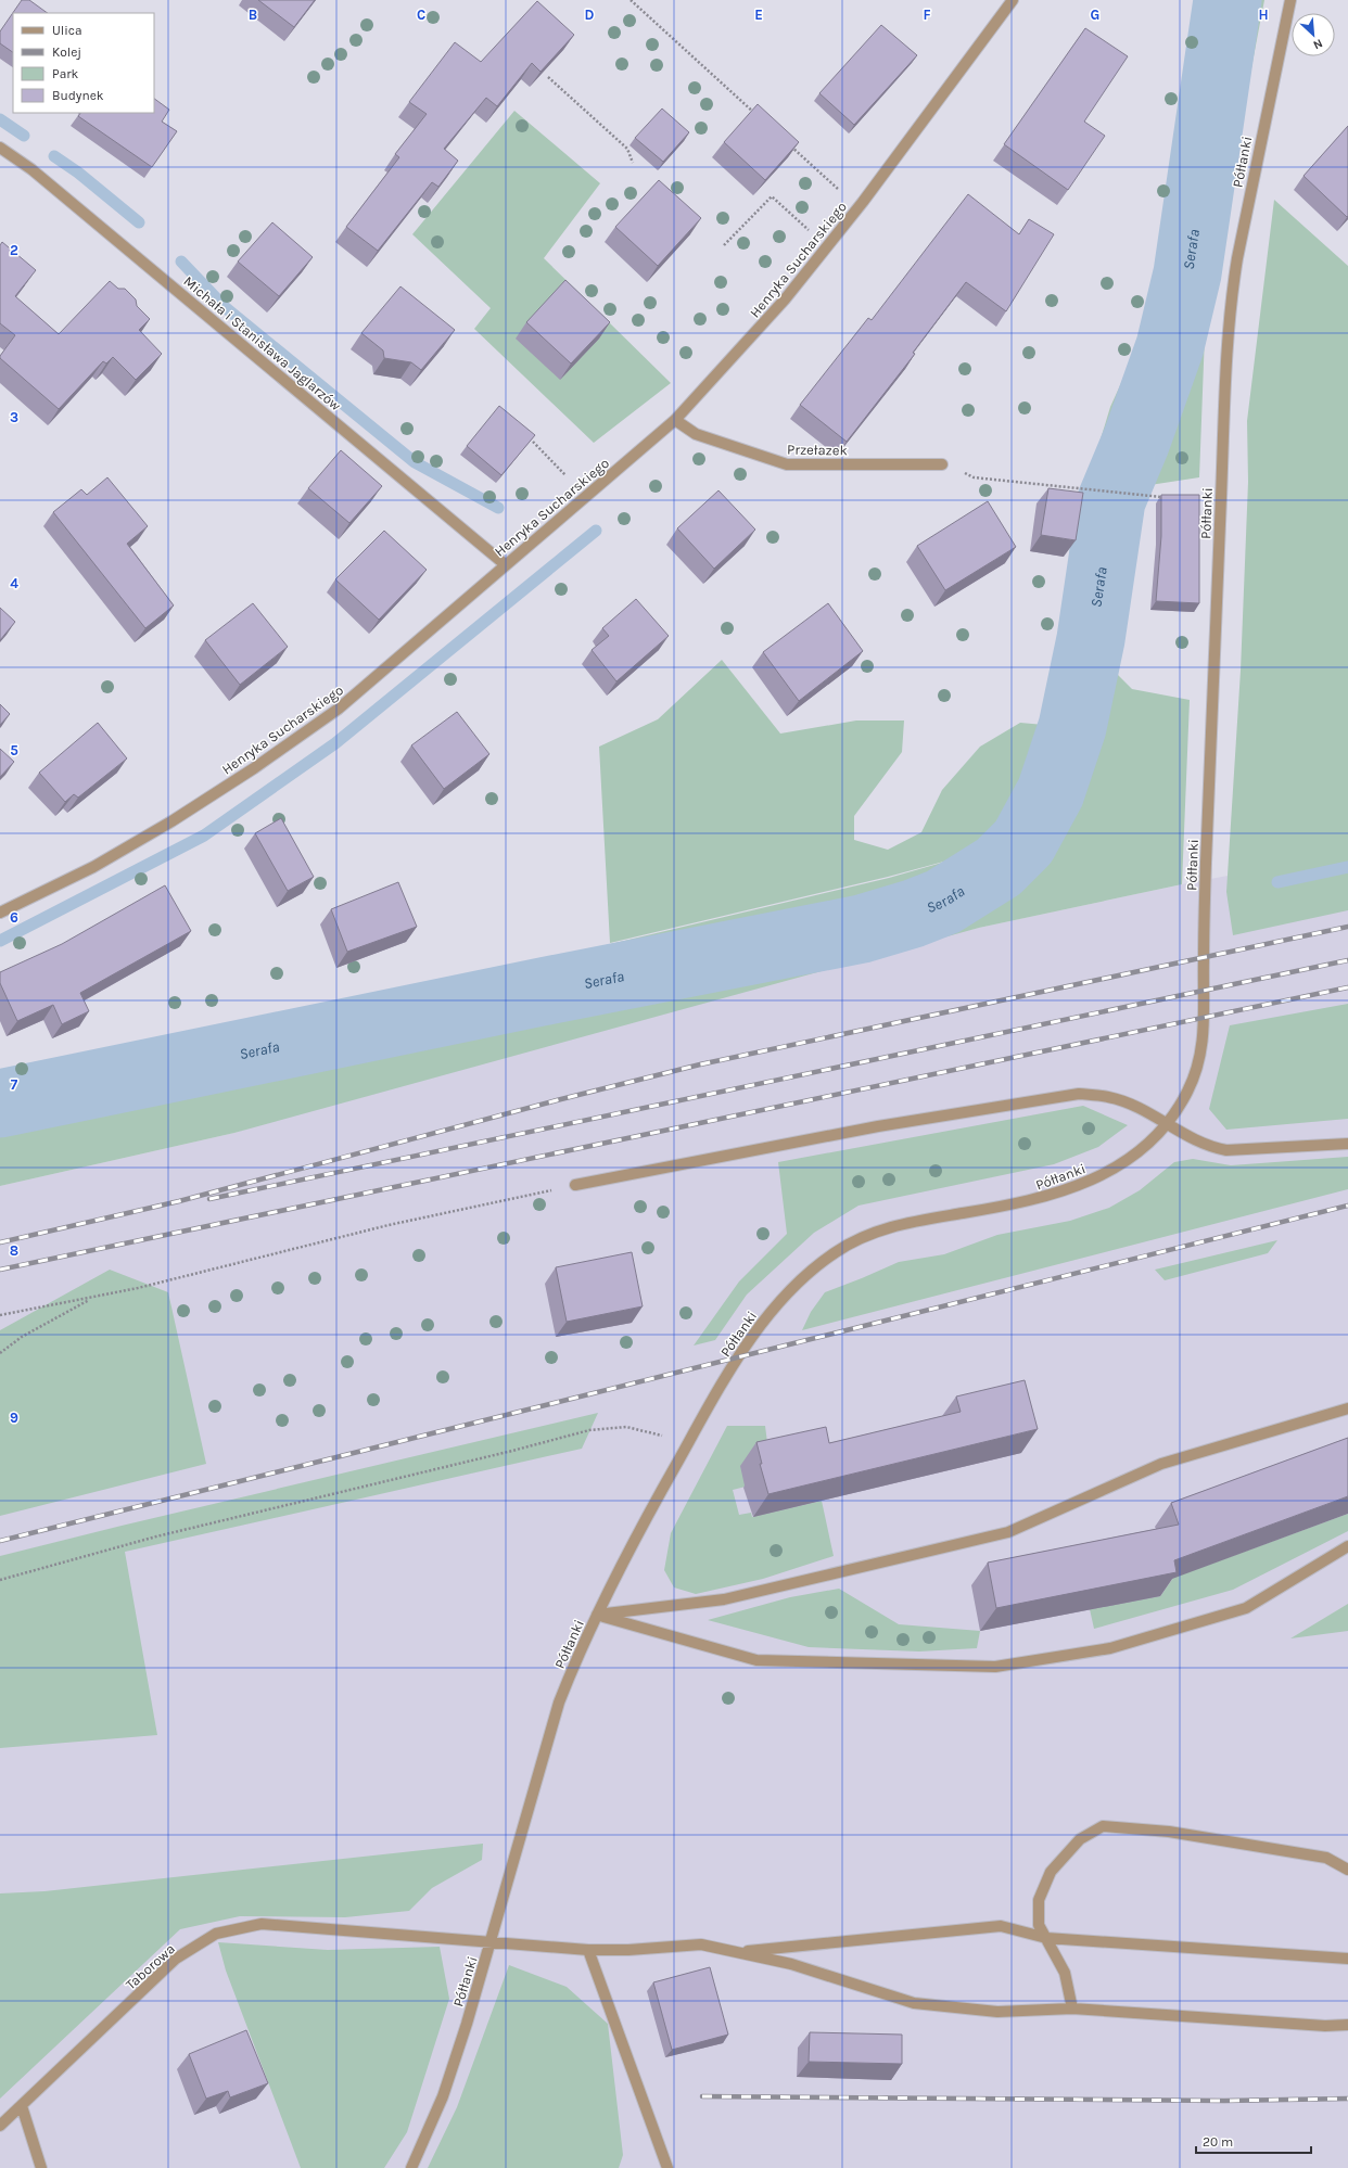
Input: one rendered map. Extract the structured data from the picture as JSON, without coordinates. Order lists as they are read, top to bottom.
{
  "streets": {
    "street": [
      "Półłanki",
      "Henryka Sucharskiego",
      "Michała i Stanisława Jaglarzów",
      "Przełazek",
      "Taborowa"
    ]
  },
  "crossings": [
    ["Półłanki", "Taborowa"],
    ["Henryka Sucharskiego", "Michała i Stanisława Jaglarzów"],
    ["Henryka Sucharskiego", "Przełazek"]
  ],
  "water": ["Serafa"],
  "legend": [
    "Ulica",
    "Kolej",
    "Park",
    "Budynek"
  ],
  "scale_bar": "20 m",
  "north": "bottom right",
  "grid": {
    "columns": [
      "B",
      "C",
      "D",
      "E",
      "F",
      "G",
      "H"
    ],
    "rows": [
      "2",
      "3",
      "4",
      "5",
      "6",
      "7",
      "8",
      "9"
    ]
  }
}
